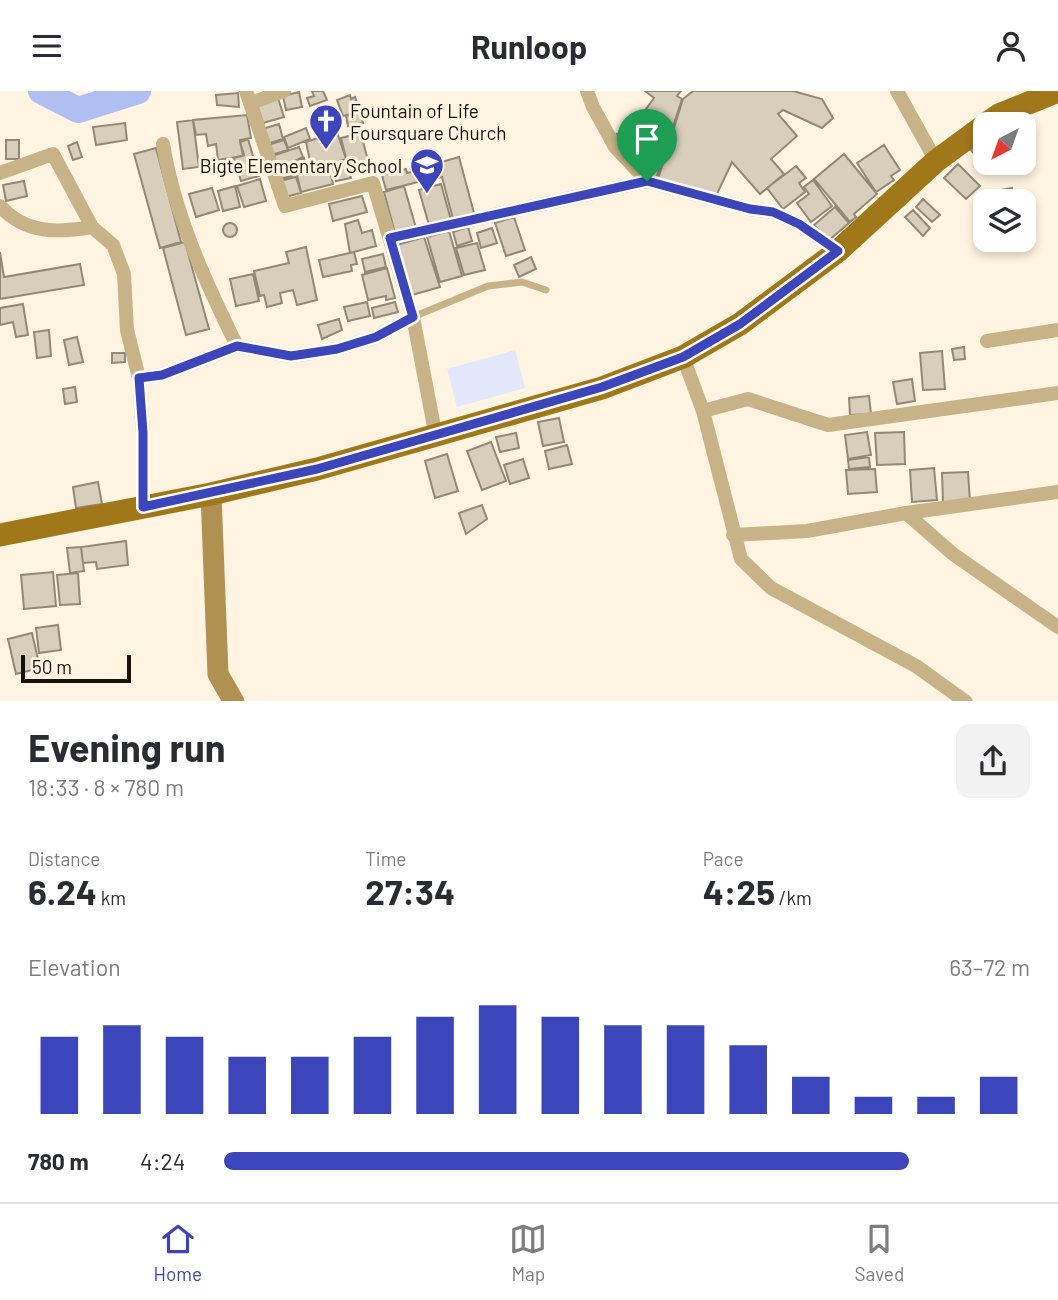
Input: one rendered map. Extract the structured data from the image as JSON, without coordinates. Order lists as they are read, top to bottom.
{
  "places": {
    "church": ["Fountain of Life Foursquare Church"],
    "school or university": ["Bigte Elementary School"]
  },
  "scale_bar": "50 m",
  "north": "bottom left",
  "page": {
    "header": "Runloop",
    "scale": "50 m",
    "heading": ["Evening run", "18:33 · 8 × 780 m"],
    "stats": [
      ["Distance", "6.24 km"],
      ["Time", "27:34"],
      ["Pace", "4:25 /km"]
    ],
    "chart": ["Elevation", "63–72 m"],
    "list": [
      {
        "name": "780 m",
        "note": "4:24"
      }
    ],
    "tabs": ["Home", "Map", "Saved"]
  }
}
